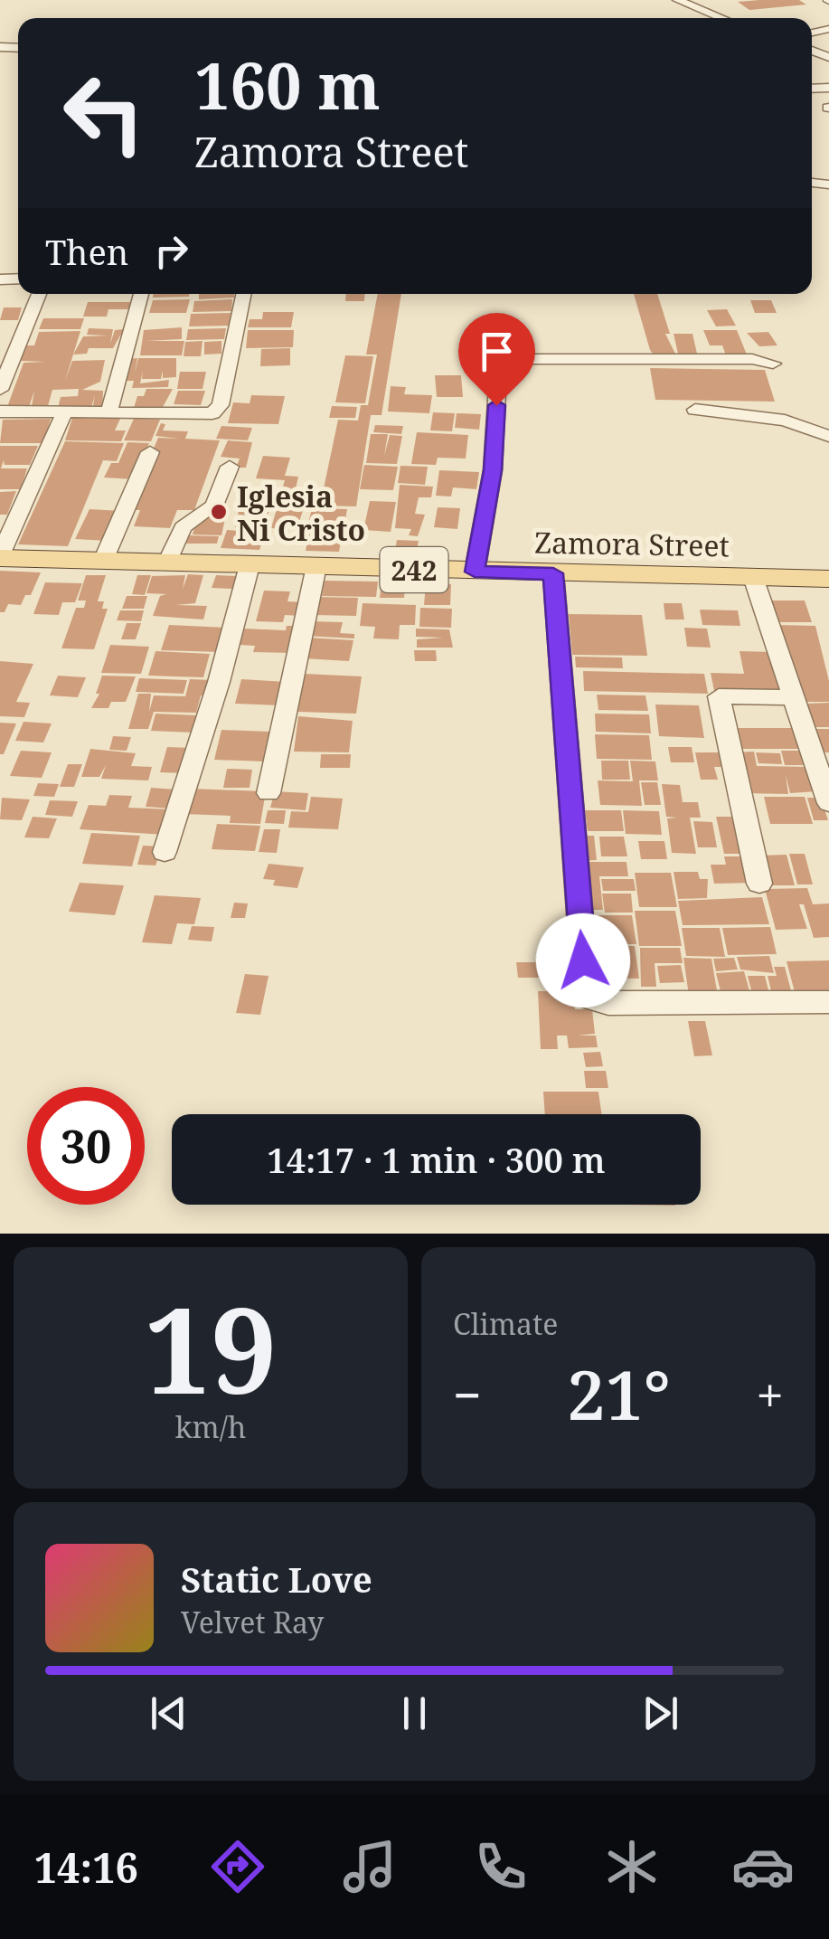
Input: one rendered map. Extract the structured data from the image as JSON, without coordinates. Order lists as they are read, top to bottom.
{
  "streets": {
    "main road": ["Zamora Street", "242"]
  },
  "places": ["Iglesia Ni Cristo"],
  "page": {
    "turn": ["160 m", "Zamora Street"],
    "then": "Then",
    "limit": "30",
    "trip": "14:17 · 1 min · 300 m",
    "tile": [
      ["19", "km/h"],
      "Climate"
    ],
    "heat": ["−", "21°", "+"],
    "song": ["Static Love", "Velvet Ray"],
    "tabs": "14:16"
  }
}
